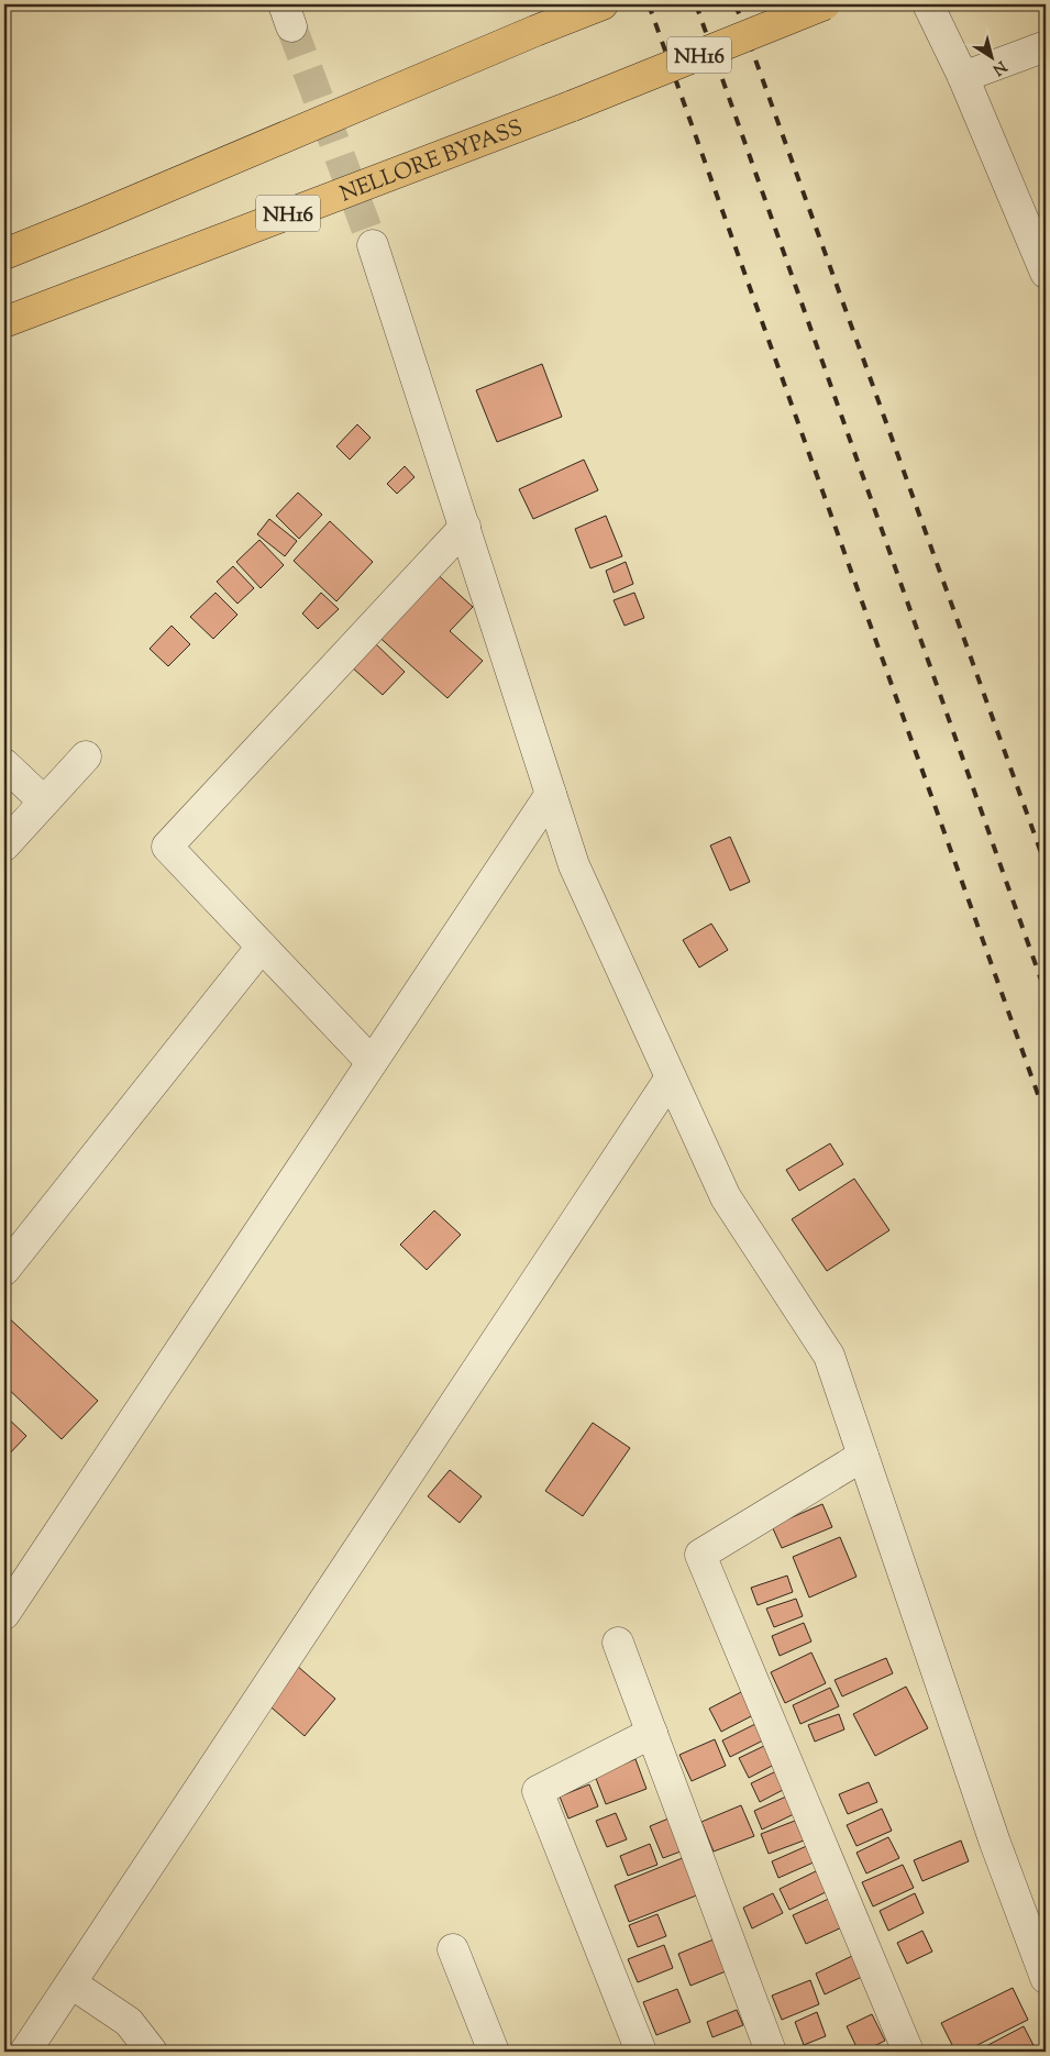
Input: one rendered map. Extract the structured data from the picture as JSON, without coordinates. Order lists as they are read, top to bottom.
{
  "streets": {
    "highway": ["NH16", "NELLORE BYPASS"]
  },
  "north": "bottom right"
}
